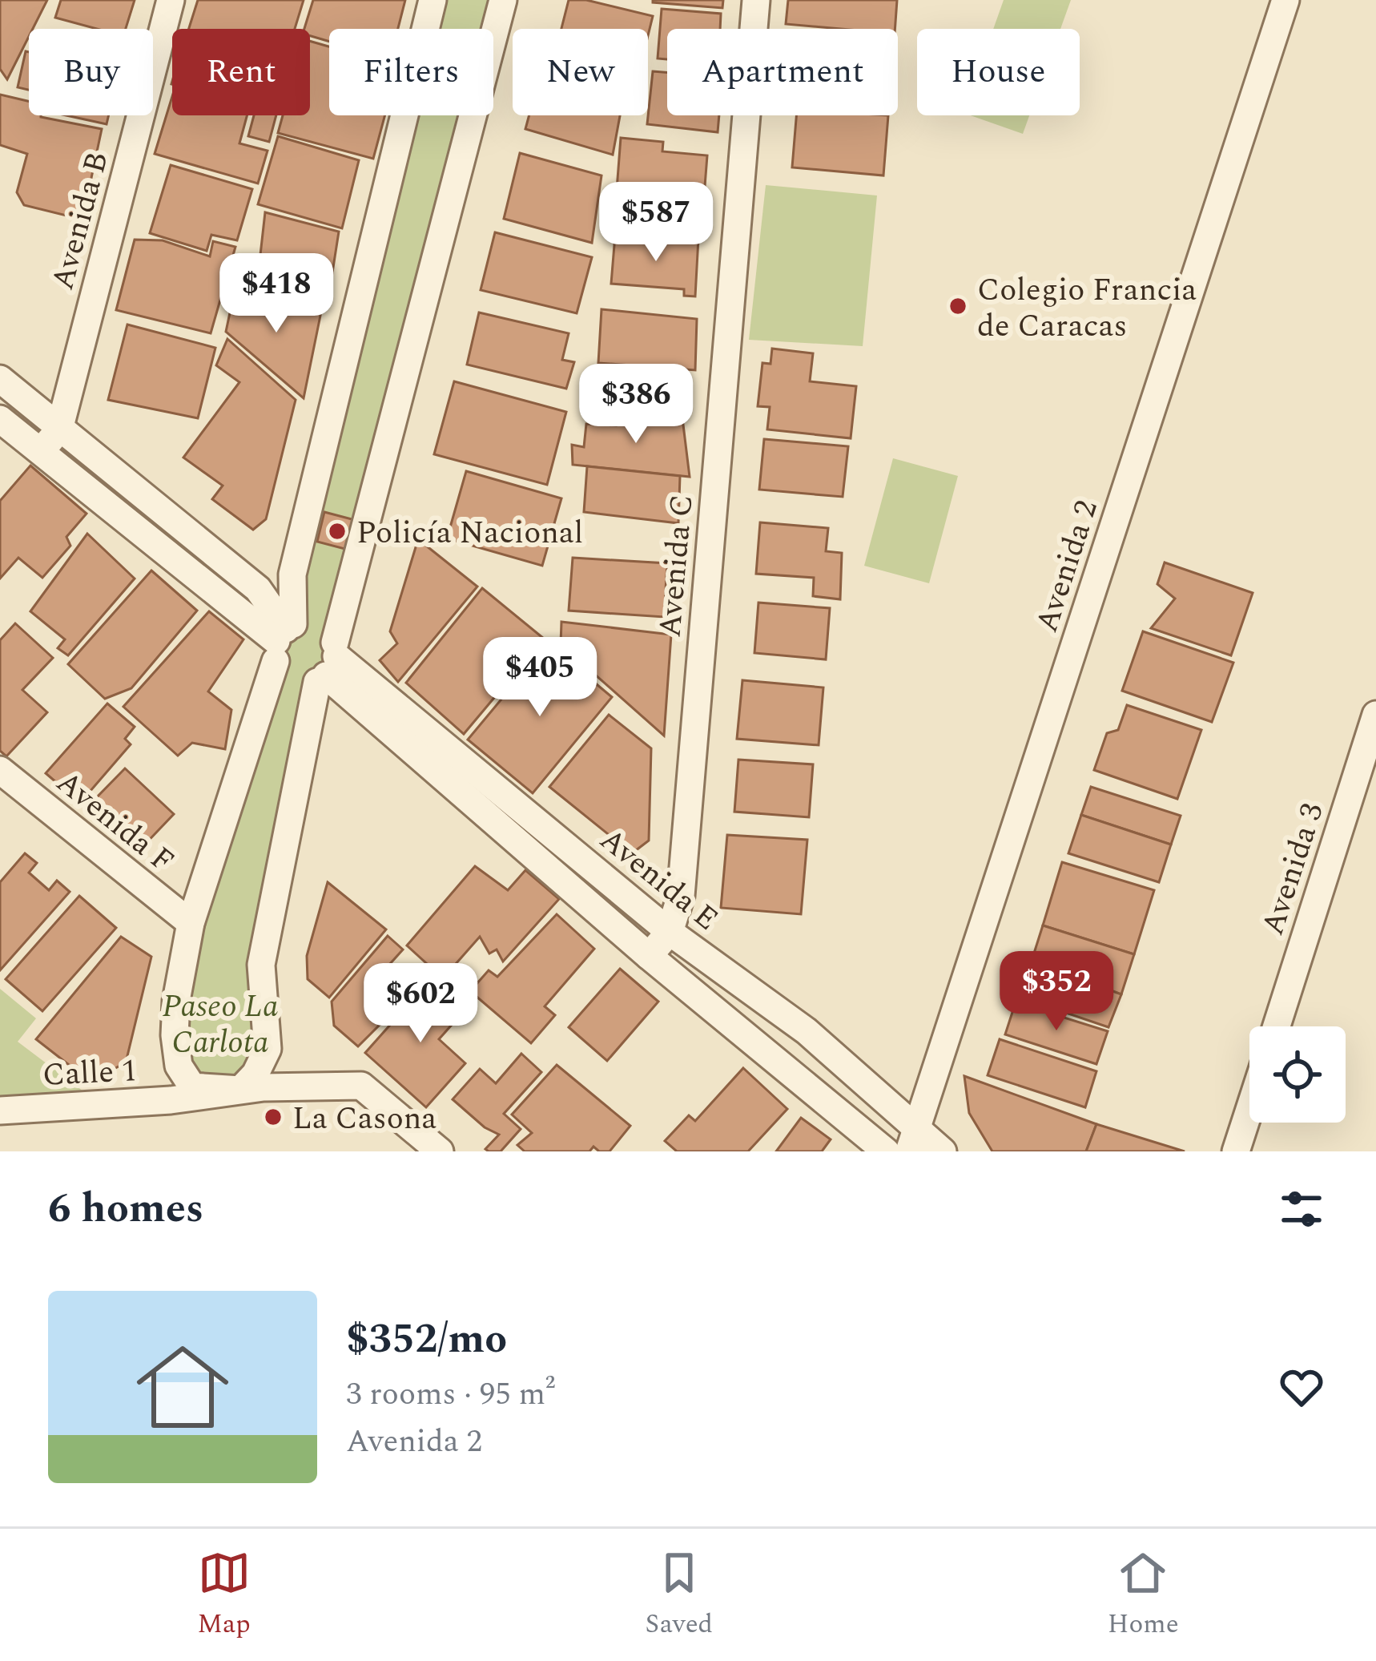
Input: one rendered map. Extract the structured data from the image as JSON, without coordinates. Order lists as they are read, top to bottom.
{
  "streets": {
    "street": [
      "Avenida B",
      "Avenida C",
      "Avenida 2",
      "Avenida F",
      "Avenida 3",
      "Avenida E",
      "Calle 1"
    ]
  },
  "crossings": [
    ["Avenida C", "Avenida E"],
    ["Avenida 2", "Avenida E"]
  ],
  "parks": ["Paseo La Carlota"],
  "places": ["Colegio Francia de Caracas", "Policía Nacional", "La Casona"],
  "page": {
    "chip": [
      "Buy",
      "Rent",
      "Filters",
      "New",
      "Apartment",
      "House"
    ],
    "price": [
      "$587",
      "$418",
      "$386",
      "$405",
      "$352",
      "$602"
    ],
    "heading": "6 homes",
    "list": [
      {
        "name": "$352/mo",
        "note": "3 rooms · 95 m² · Avenida 2"
      }
    ],
    "tabs": ["Map", "Saved", "Home"]
  }
}
